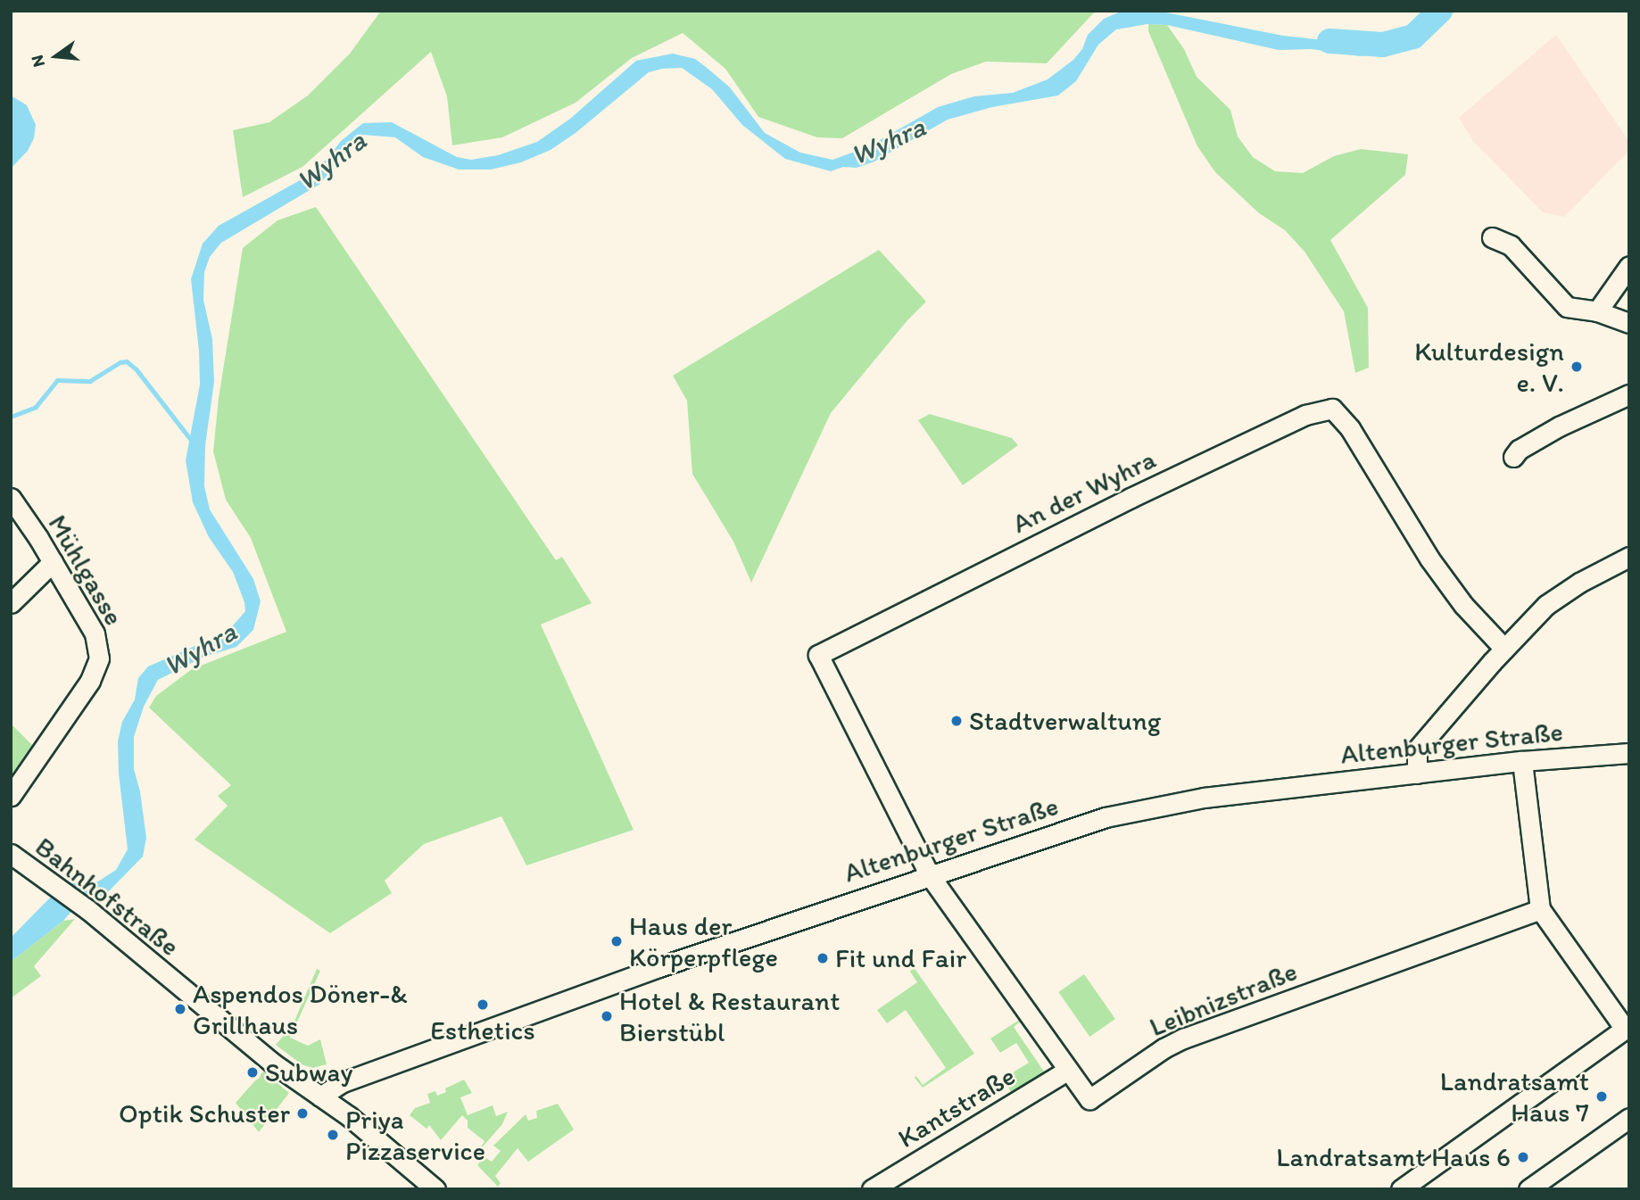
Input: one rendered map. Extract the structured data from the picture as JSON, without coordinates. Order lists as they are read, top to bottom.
{
  "streets": {
    "street": [
      "An der Wyhra",
      "Mühlgasse",
      "Altenburger Straße",
      "Bahnhofstraße",
      "Leibnizstraße",
      "Kantstraße"
    ]
  },
  "crossings": [
    ["An der Wyhra", "Altenburger Straße"],
    ["An der Wyhra", "Leibnizstraße"],
    ["Altenburger Straße", "Bahnhofstraße"],
    ["Altenburger Straße", "Leibnizstraße"],
    ["Leibnizstraße", "Kantstraße"]
  ],
  "water": ["Wyhra"],
  "places": [
    "Kulturdesign e. V.",
    "Stadtverwaltung",
    "Haus der Körperpflege",
    "Fit und Fair",
    "Esthetics",
    "Aspendos Döner-& Grillhaus",
    "Hotel & Restaurant Bierstübl",
    "Subway",
    "Landratsamt Haus 7",
    "Optik Schuster",
    "Priya Pizzaservice",
    "Landratsamt Haus 6"
  ],
  "north": "left"
}
